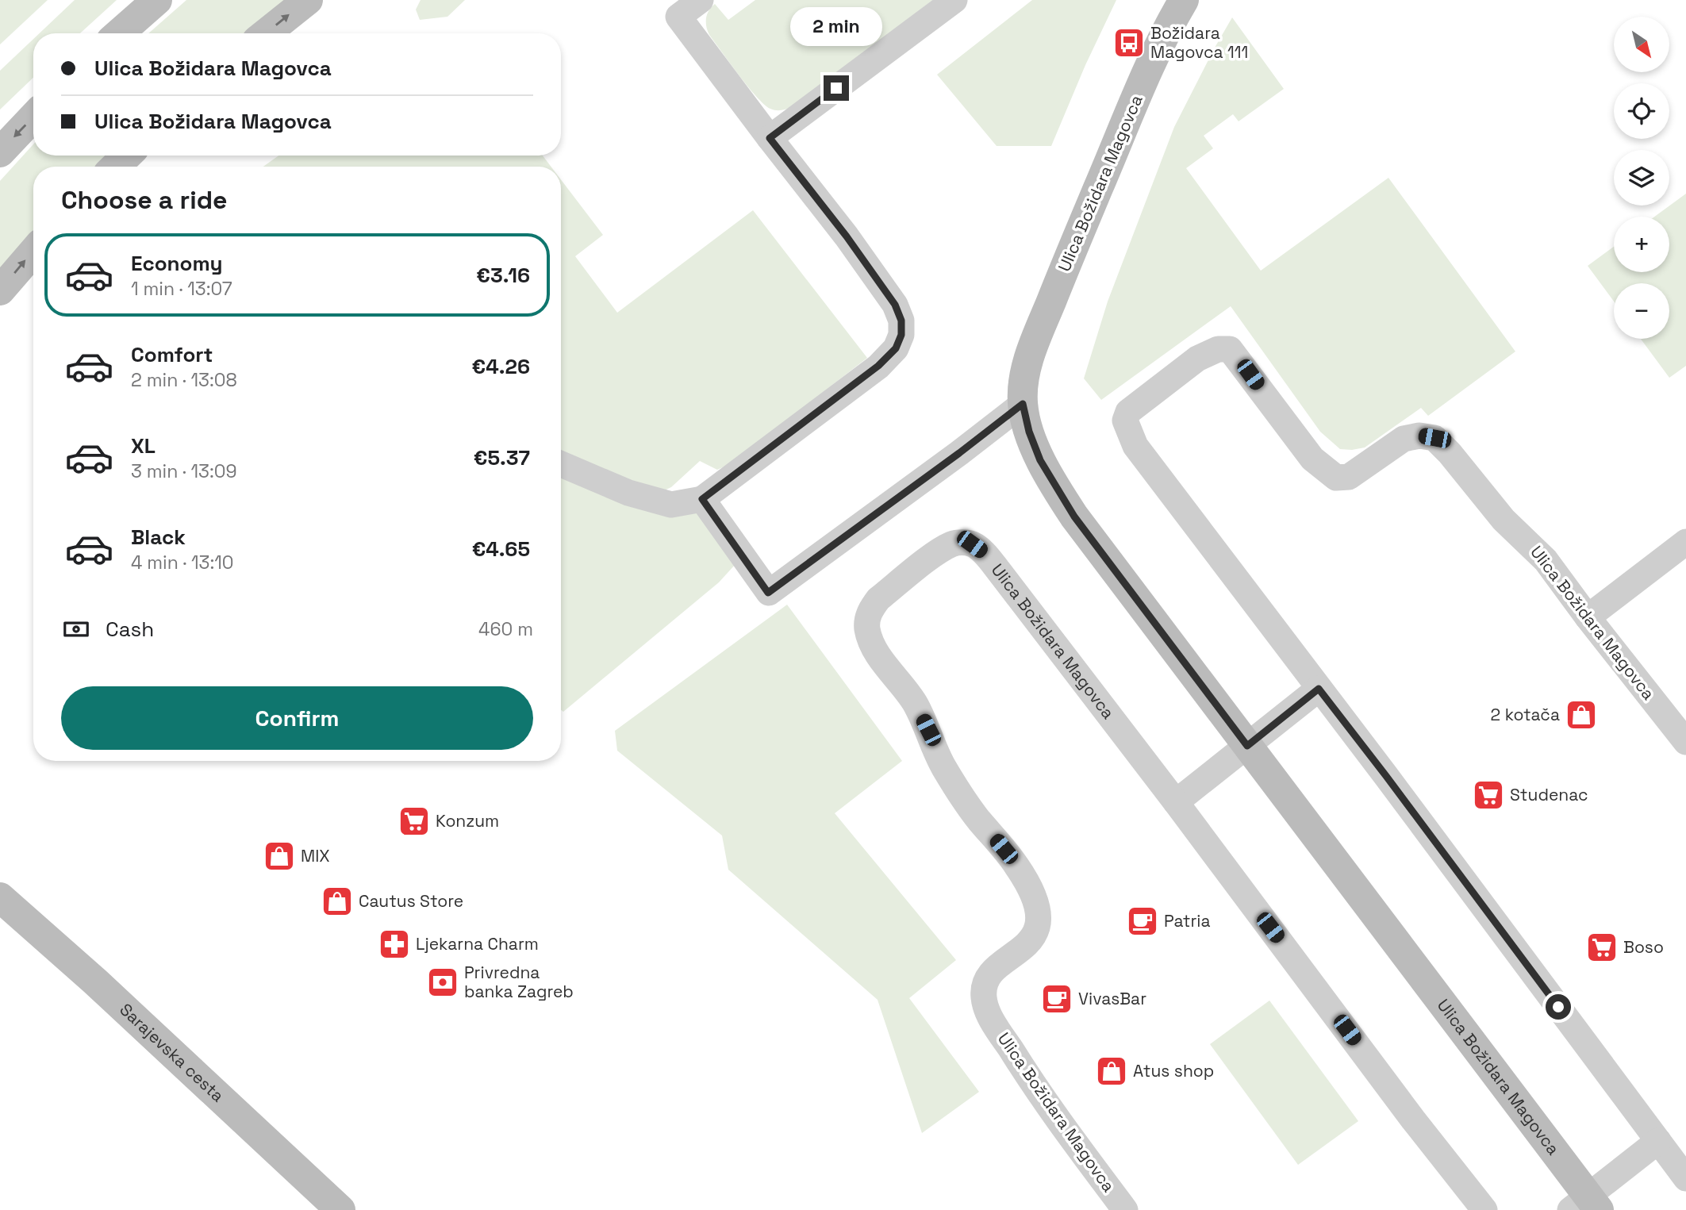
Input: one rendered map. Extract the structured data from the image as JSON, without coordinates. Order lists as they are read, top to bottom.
{
  "streets": {
    "street": ["Ulica Božidara Magovca", "Sarajevska cesta"]
  },
  "places": {
    "bus stop": ["Božidara Magovca 111"],
    "shop": [
      "2 kotača",
      "MIX",
      "Cautus Store",
      "Atus shop"
    ],
    "supermarket": ["Studenac", "Konzum", "Boso"],
    "cafe": ["Patria", "VivasBar"],
    "pharmacy": ["Ljekarna Charm"],
    "bank": ["Privredna banka Zagreb"]
  },
  "north": "bottom right",
  "page": {
    "bubble": "2 min",
    "map_buttons": ["+", "−"],
    "banner": ["Ulica Božidara Magovca", "Ulica Božidara Magovca"],
    "heading": "Choose a ride",
    "list": [
      {
        "name": "Economy",
        "note": "1 min · 13:07",
        "value": "€3.16"
      },
      {
        "name": "Comfort",
        "note": "2 min · 13:08",
        "value": "€4.26"
      },
      {
        "name": "XL",
        "note": "3 min · 13:09",
        "value": "€5.37"
      },
      {
        "name": "Black",
        "note": "4 min · 13:10",
        "value": "€4.65"
      }
    ],
    "pay": ["Cash", "460 m"],
    "buttons": "Confirm"
  }
}
